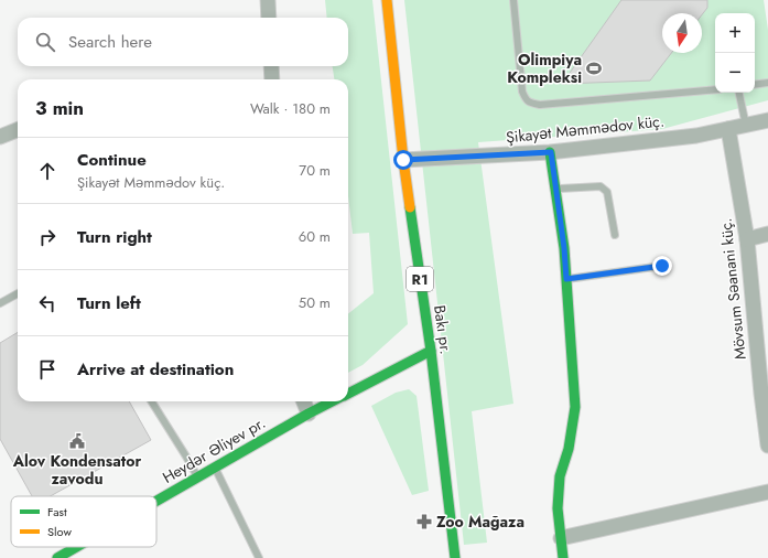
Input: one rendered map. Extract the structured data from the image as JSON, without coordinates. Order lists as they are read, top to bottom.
{
  "streets": {
    "main road": ["R1", "Bakı pr.", "Heydər Əliyev pr."],
    "street": ["Şikayət Məmmədov küç.", "Mövsum Səanani küç."]
  },
  "crossings": [
    ["Şikayət Məmmədov küç.", "Mövsum Səanani küç."],
    ["Şikayət Məmmədov küç.", "Bakı pr."]
  ],
  "places": {
    "sports": ["Olimpiya Kompleksi"],
    "public building": ["Alov Kondensator zavodu"],
    "pharmacy": ["Zoo Mağaza"]
  },
  "legend": ["Fast", "Slow"],
  "north": "bottom",
  "page": {
    "map_buttons": ["+", "−"],
    "search": "Search here",
    "heading": ["3 min", "Walk · 180 m"],
    "list": [
      ["Continue", "Şikayət Məmmədov küç.", "70 m"],
      ["Turn right", "60 m"],
      ["Turn left", "50 m"],
      "Arrive at destination"
    ]
  }
}
